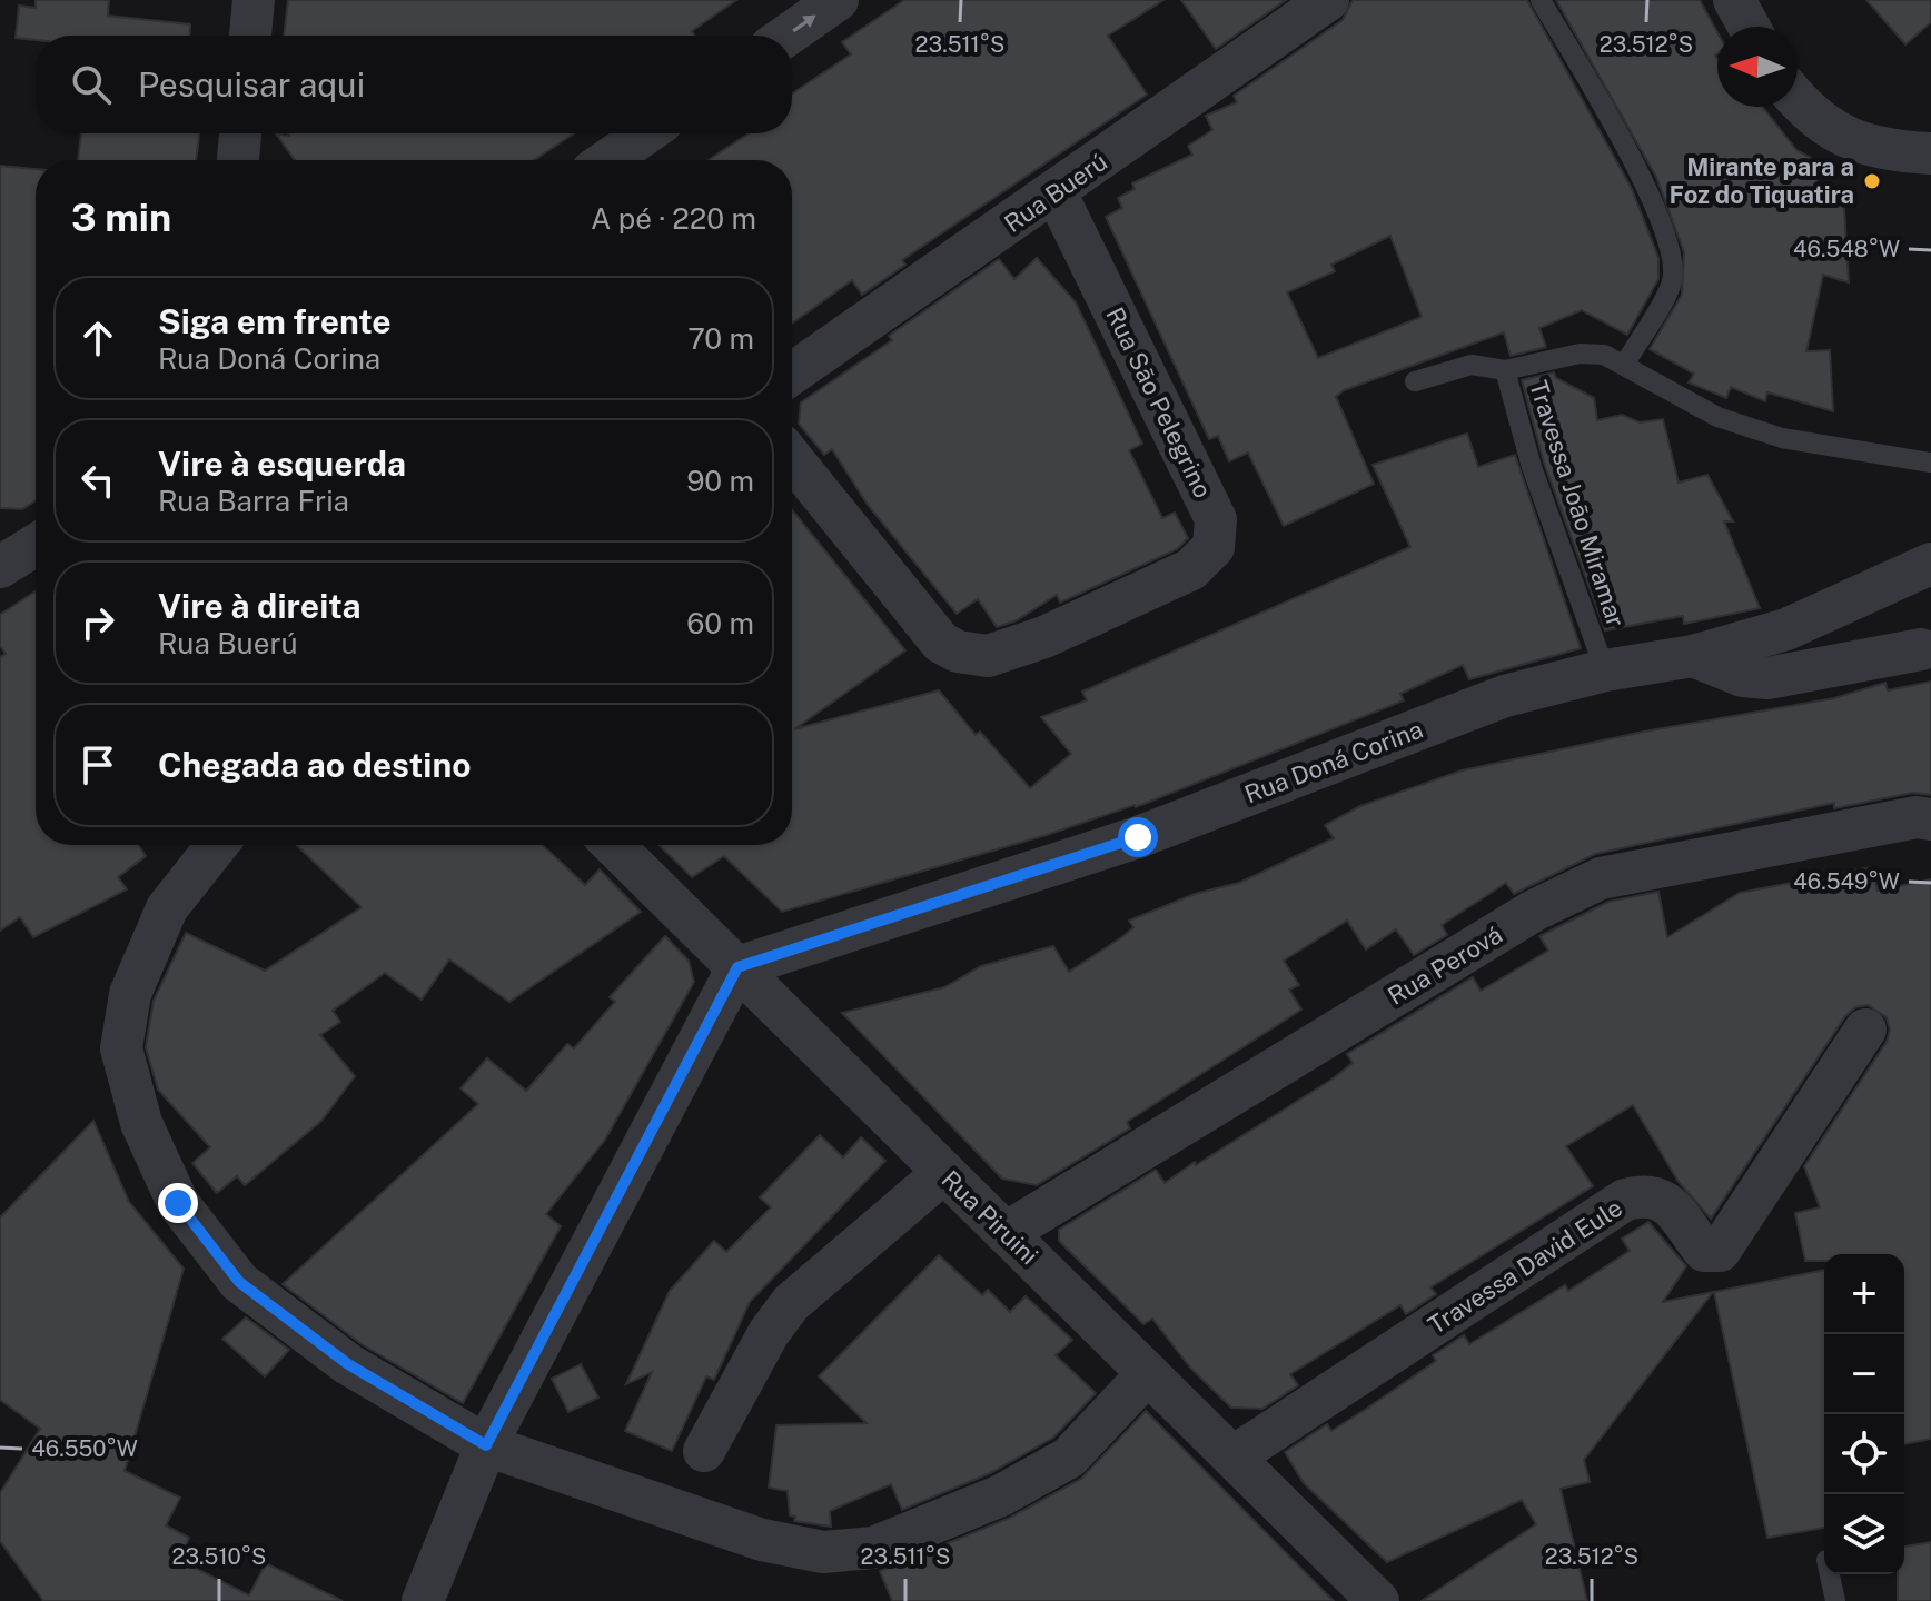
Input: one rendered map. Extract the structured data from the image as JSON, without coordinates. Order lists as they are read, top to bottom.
{
  "streets": {
    "street": [
      "Rua Buerú",
      "Rua São Pelegrino",
      "Rua Doná Corina",
      "Rua Perová",
      "Rua Piruini",
      "Travessa David Eule"
    ],
    "lane": ["Travessa João Miramar"]
  },
  "crossings": [
    ["Rua Buerú", "Rua São Pelegrino"],
    ["Travessa João Miramar", "Rua Doná Corina"],
    ["Rua Doná Corina", "Rua Piruini"],
    ["Rua Perová", "Rua Piruini"],
    ["Rua Piruini", "Travessa David Eule"]
  ],
  "places": ["Mirante para a Foz do Tiquatira"],
  "north": "left",
  "page": {
    "search": "Pesquisar aqui",
    "heading": ["3 min", "A pé · 220 m"],
    "list": [
      ["Siga em frente", "Rua Doná Corina", "70 m"],
      ["Vire à esquerda", "Rua Barra Fria", "90 m"],
      ["Vire à direita", "Rua Buerú", "60 m"],
      "Chegada ao destino"
    ],
    "map_buttons": ["+", "−"]
  },
  "coordinates": [
    "23.511°S",
    "23.512°S",
    "46.548°W",
    "46.549°W",
    "46.550°W",
    "23.510°S"
  ]
}
